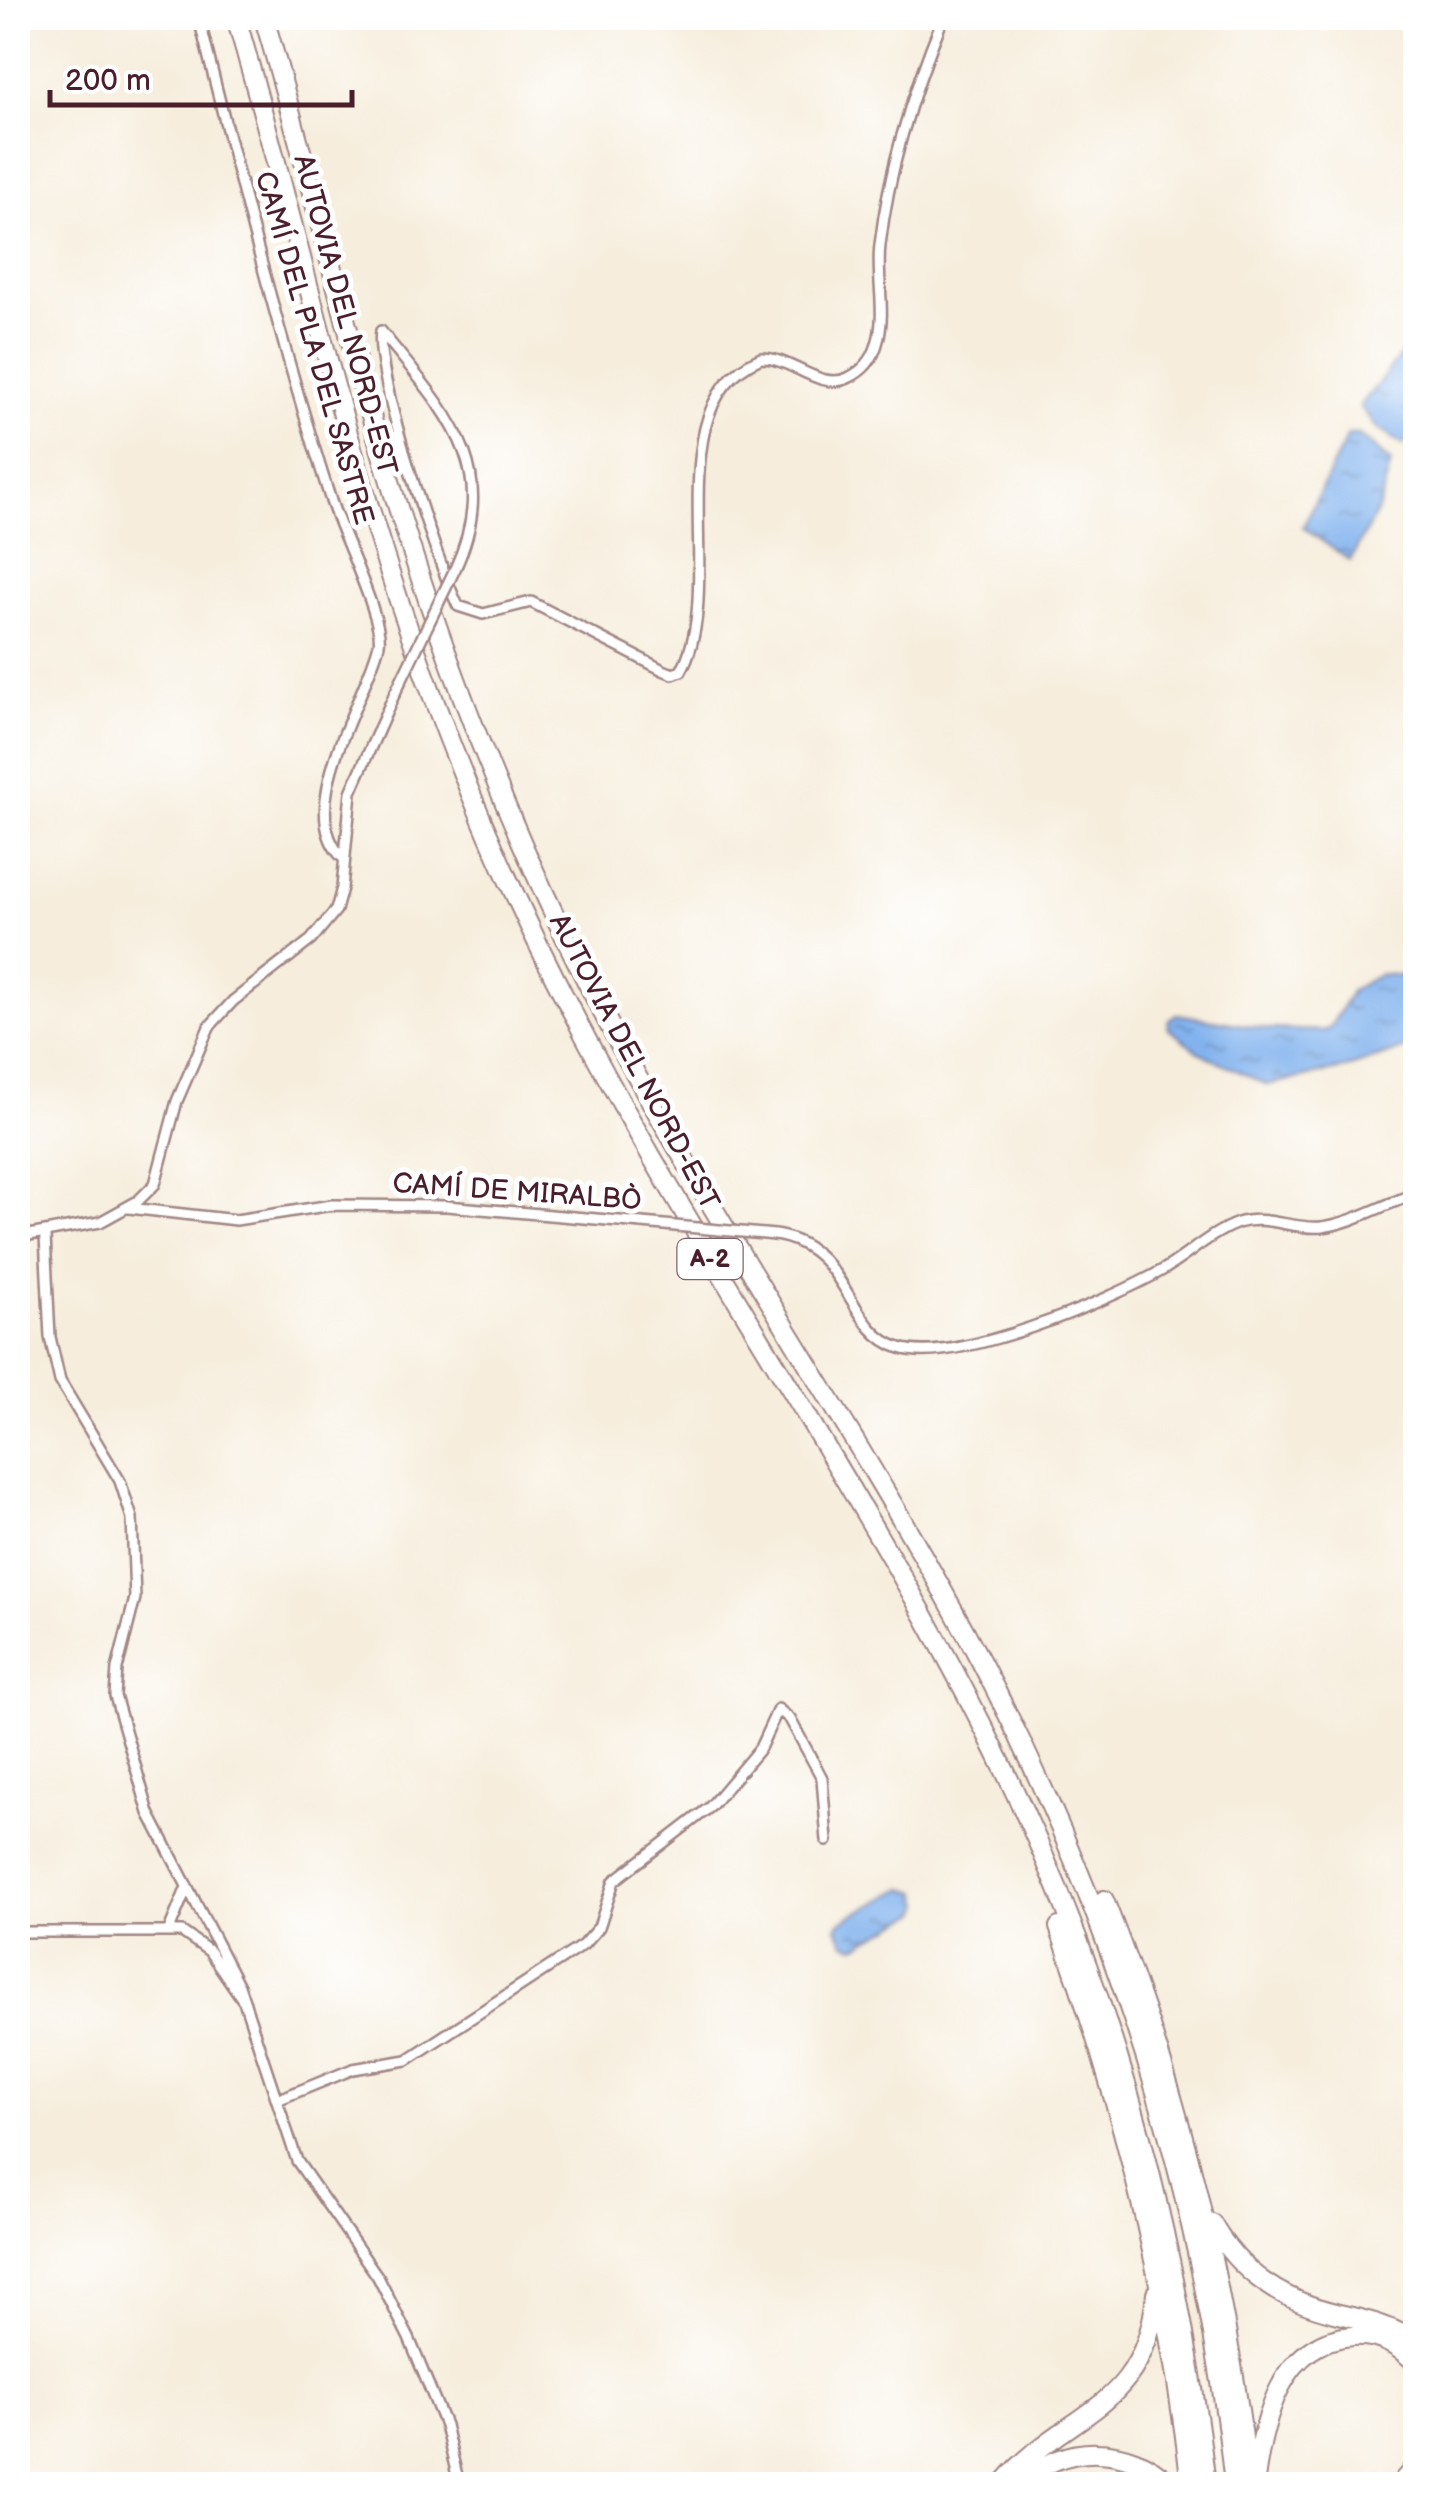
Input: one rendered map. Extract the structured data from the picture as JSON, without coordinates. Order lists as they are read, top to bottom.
{
  "streets": {
    "highway": ["AUTOVIA DEL NORD-EST", "A-2"],
    "street": ["CAMÍ DEL PLA DEL SASTRE", "CAMÍ DE MIRALBÒ"]
  },
  "scale_bar": "200 m"
}
